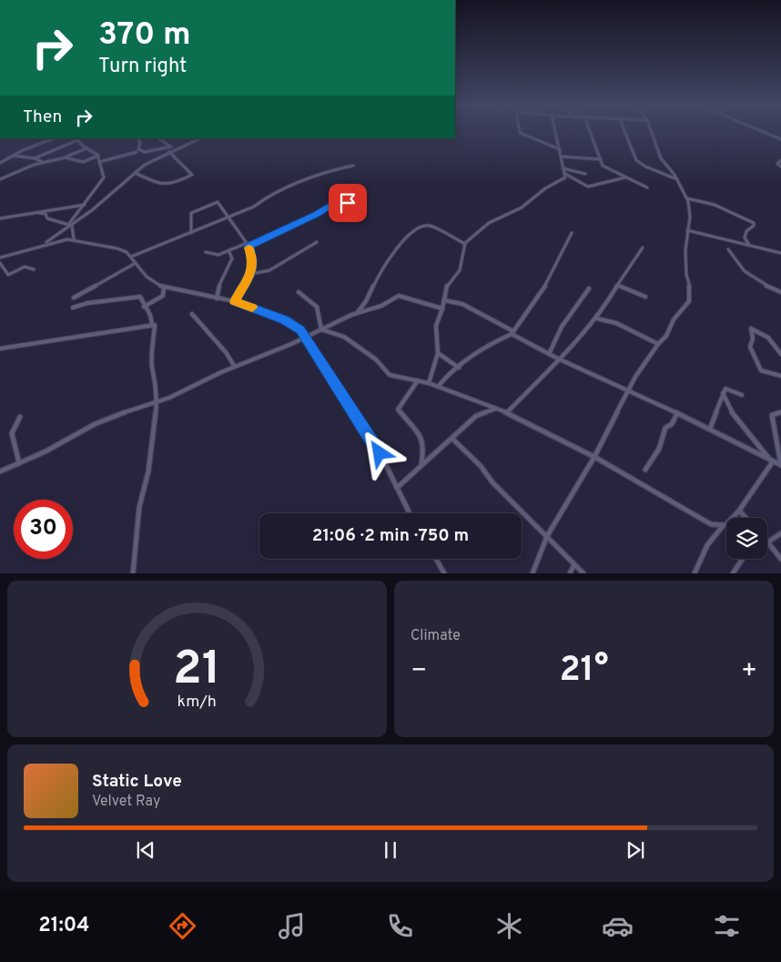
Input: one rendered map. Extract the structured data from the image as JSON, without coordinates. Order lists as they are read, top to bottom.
{
  "page": {
    "turn": ["370 m", "Turn right"],
    "then": "Then",
    "limit": "30",
    "trip": "21:06 · 2 min · 750 m",
    "tile": "Climate",
    "heat": ["−", "21°", "+"],
    "song": ["Static Love", "Velvet Ray"],
    "tabs": "21:04",
    "gauge": ["21", "km/h"]
  }
}
